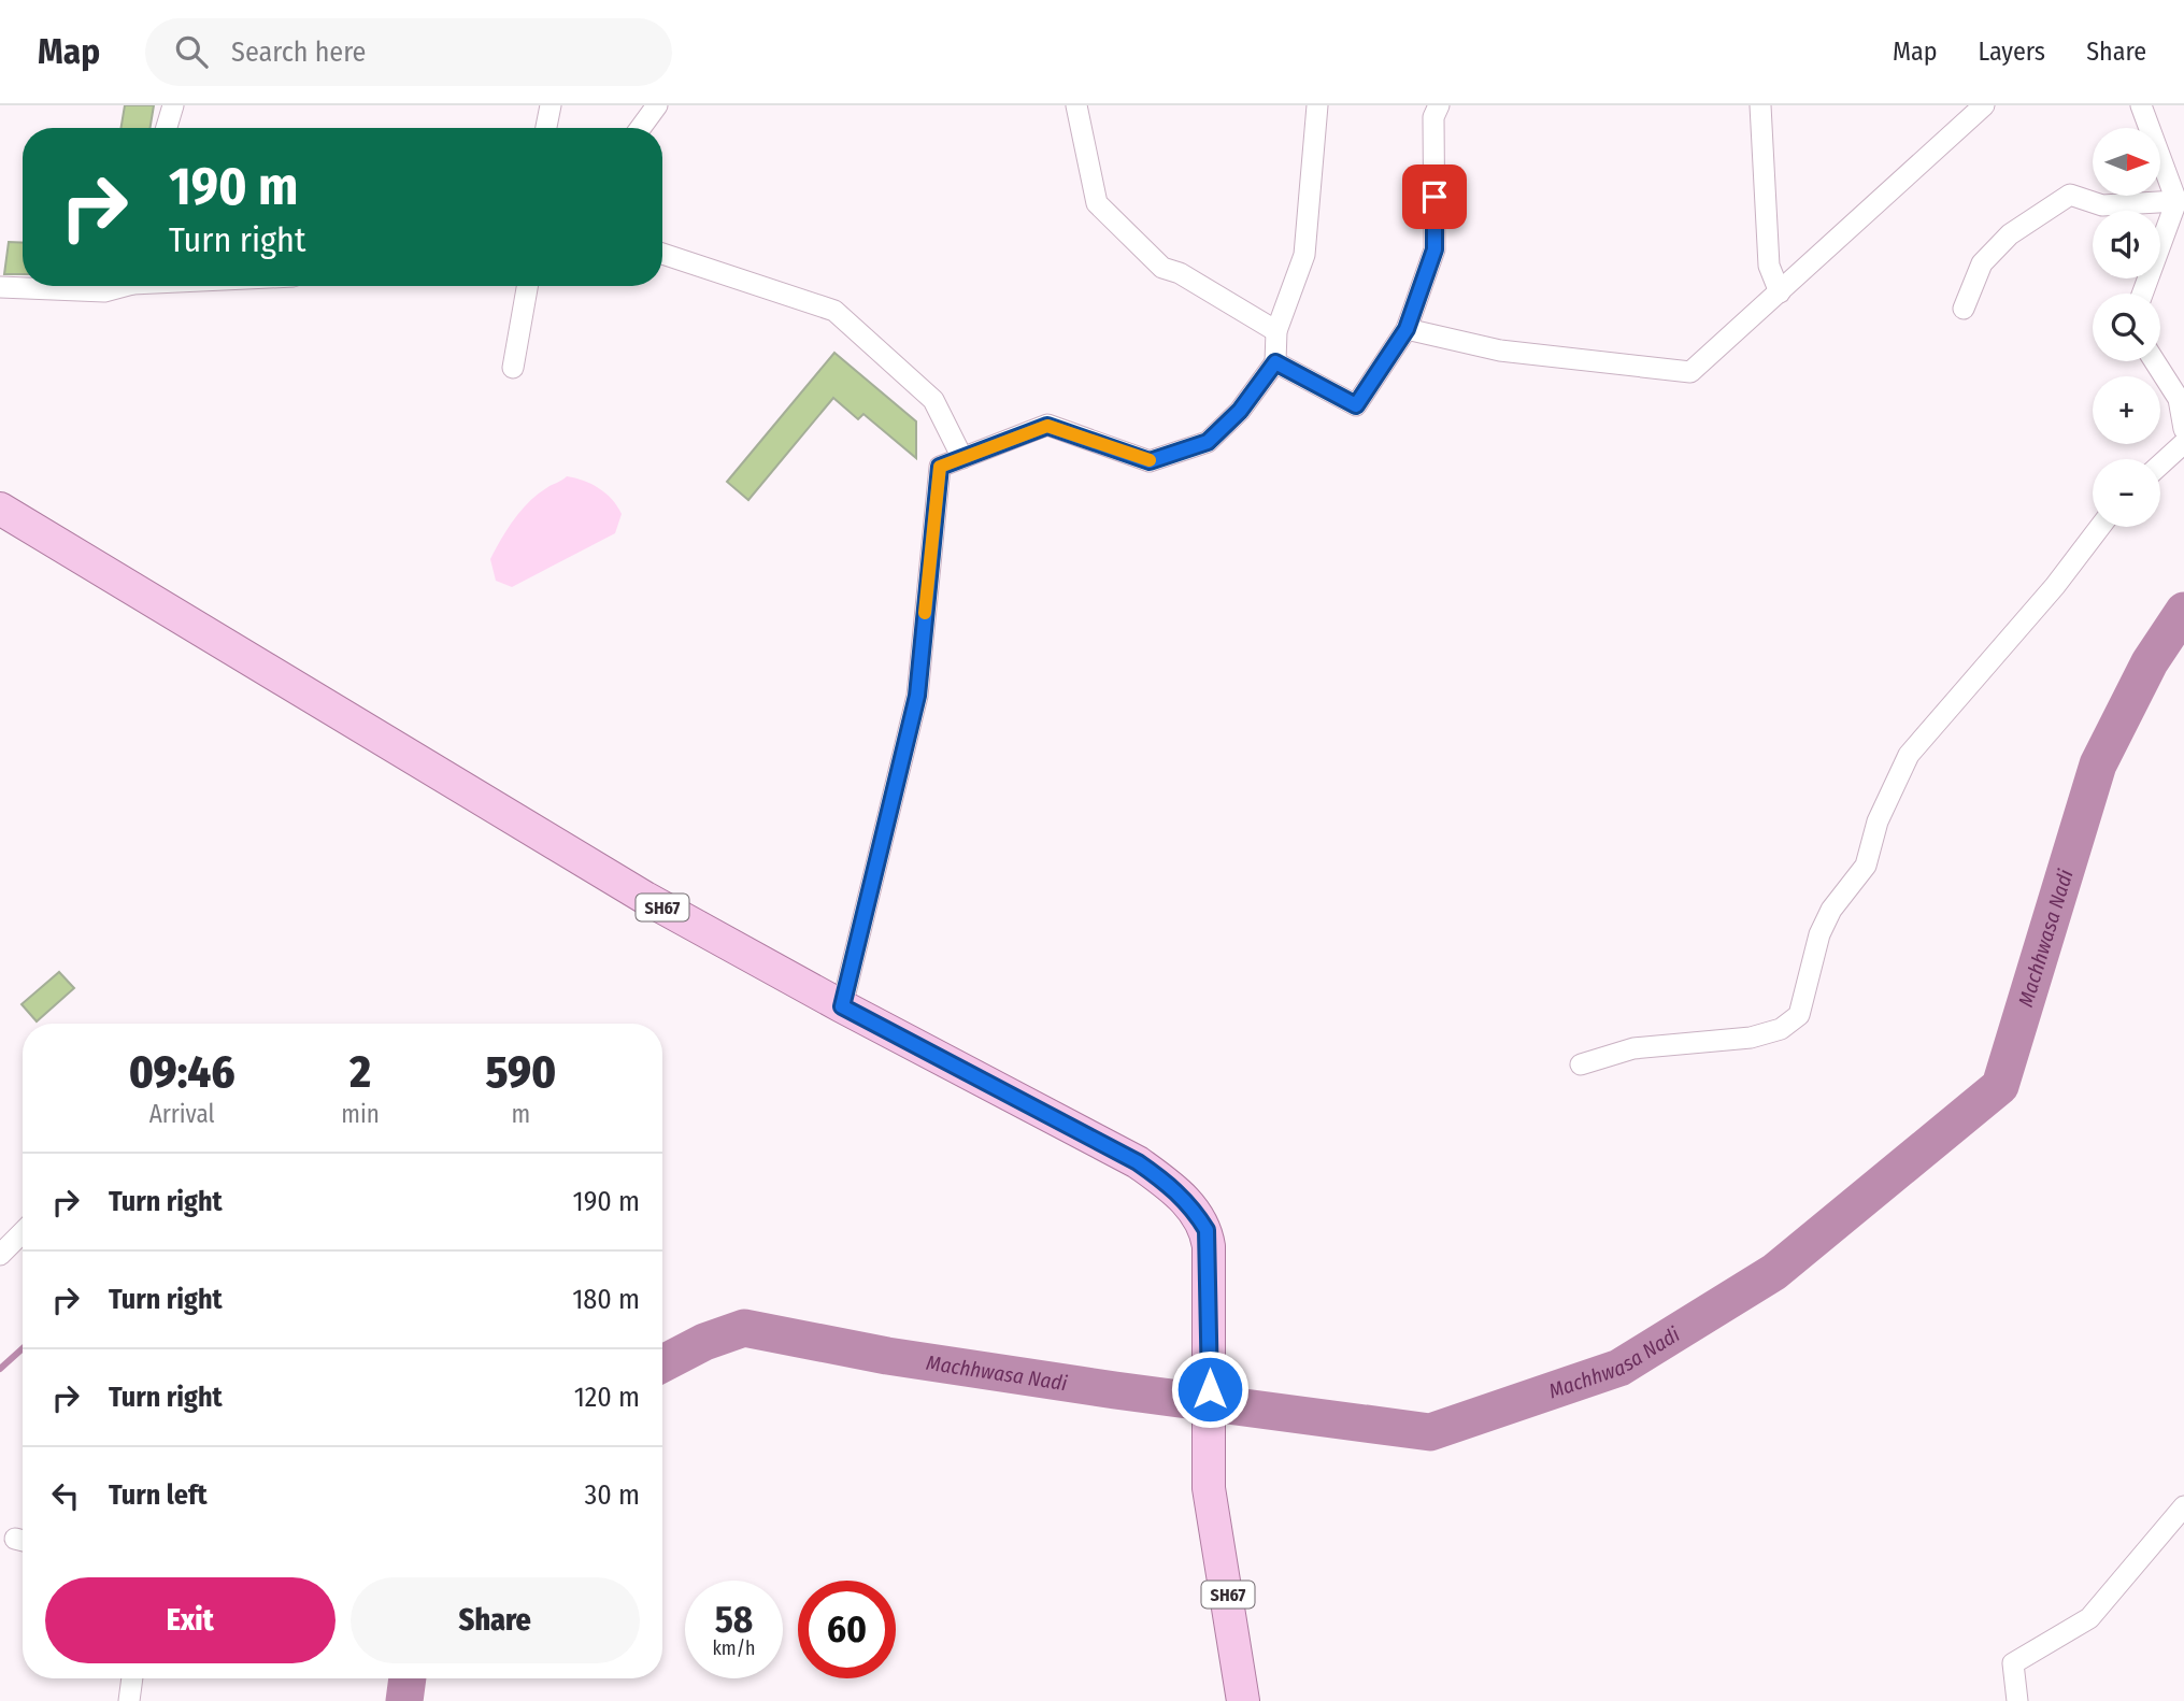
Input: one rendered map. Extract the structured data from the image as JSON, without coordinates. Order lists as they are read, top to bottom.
{
  "streets": {
    "main road": ["SH67"]
  },
  "water": ["Machhwasa Nadi"],
  "north": "right",
  "page": {
    "header": "Map",
    "search": "Search here",
    "nav": ["Map", "Layers", "Share"],
    "map_buttons": ["+", "−"],
    "turn": ["190 m", "Turn right"],
    "eta": [
      "09:46",
      "Arrival",
      "2",
      "min",
      "590",
      "m"
    ],
    "list": [
      {
        "name": "Turn right",
        "value": "190 m"
      },
      {
        "name": "Turn right",
        "value": "180 m"
      },
      {
        "name": "Turn right",
        "value": "120 m"
      },
      {
        "name": "Turn left",
        "value": "30 m"
      }
    ],
    "buttons": ["Exit", "Share"],
    "speed": "58 km/h",
    "limit": "60"
  }
}
